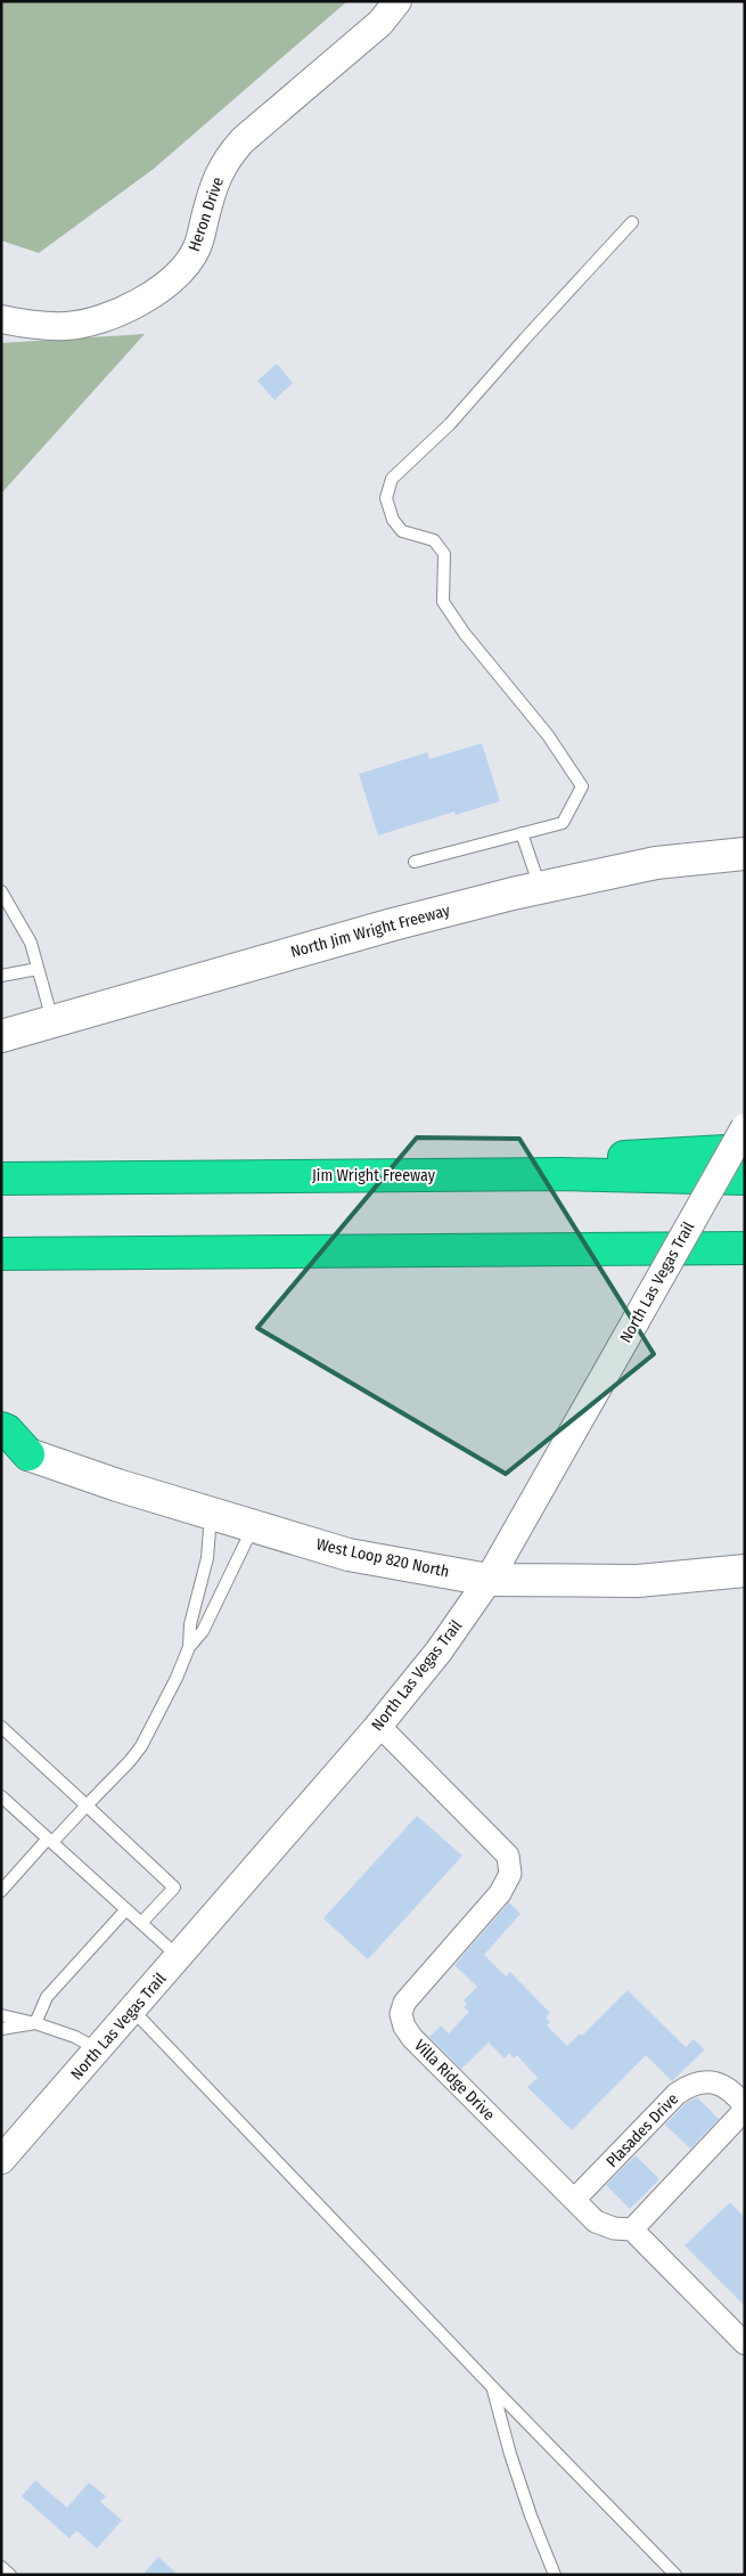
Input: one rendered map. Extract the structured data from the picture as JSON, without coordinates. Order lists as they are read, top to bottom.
{
  "streets": {
    "highway": ["Jim Wright Freeway"],
    "main road": ["North Jim Wright Freeway", "West Loop 820 North"],
    "street": [
      "Heron Drive",
      "North Las Vegas Trail",
      "Villa Ridge Drive",
      "Plasades Drive"
    ]
  },
  "crossings": [
    ["North Las Vegas Trail", "West Loop 820 North"],
    ["North Las Vegas Trail", "Villa Ridge Drive"],
    ["Villa Ridge Drive", "Plasades Drive"]
  ]
}
